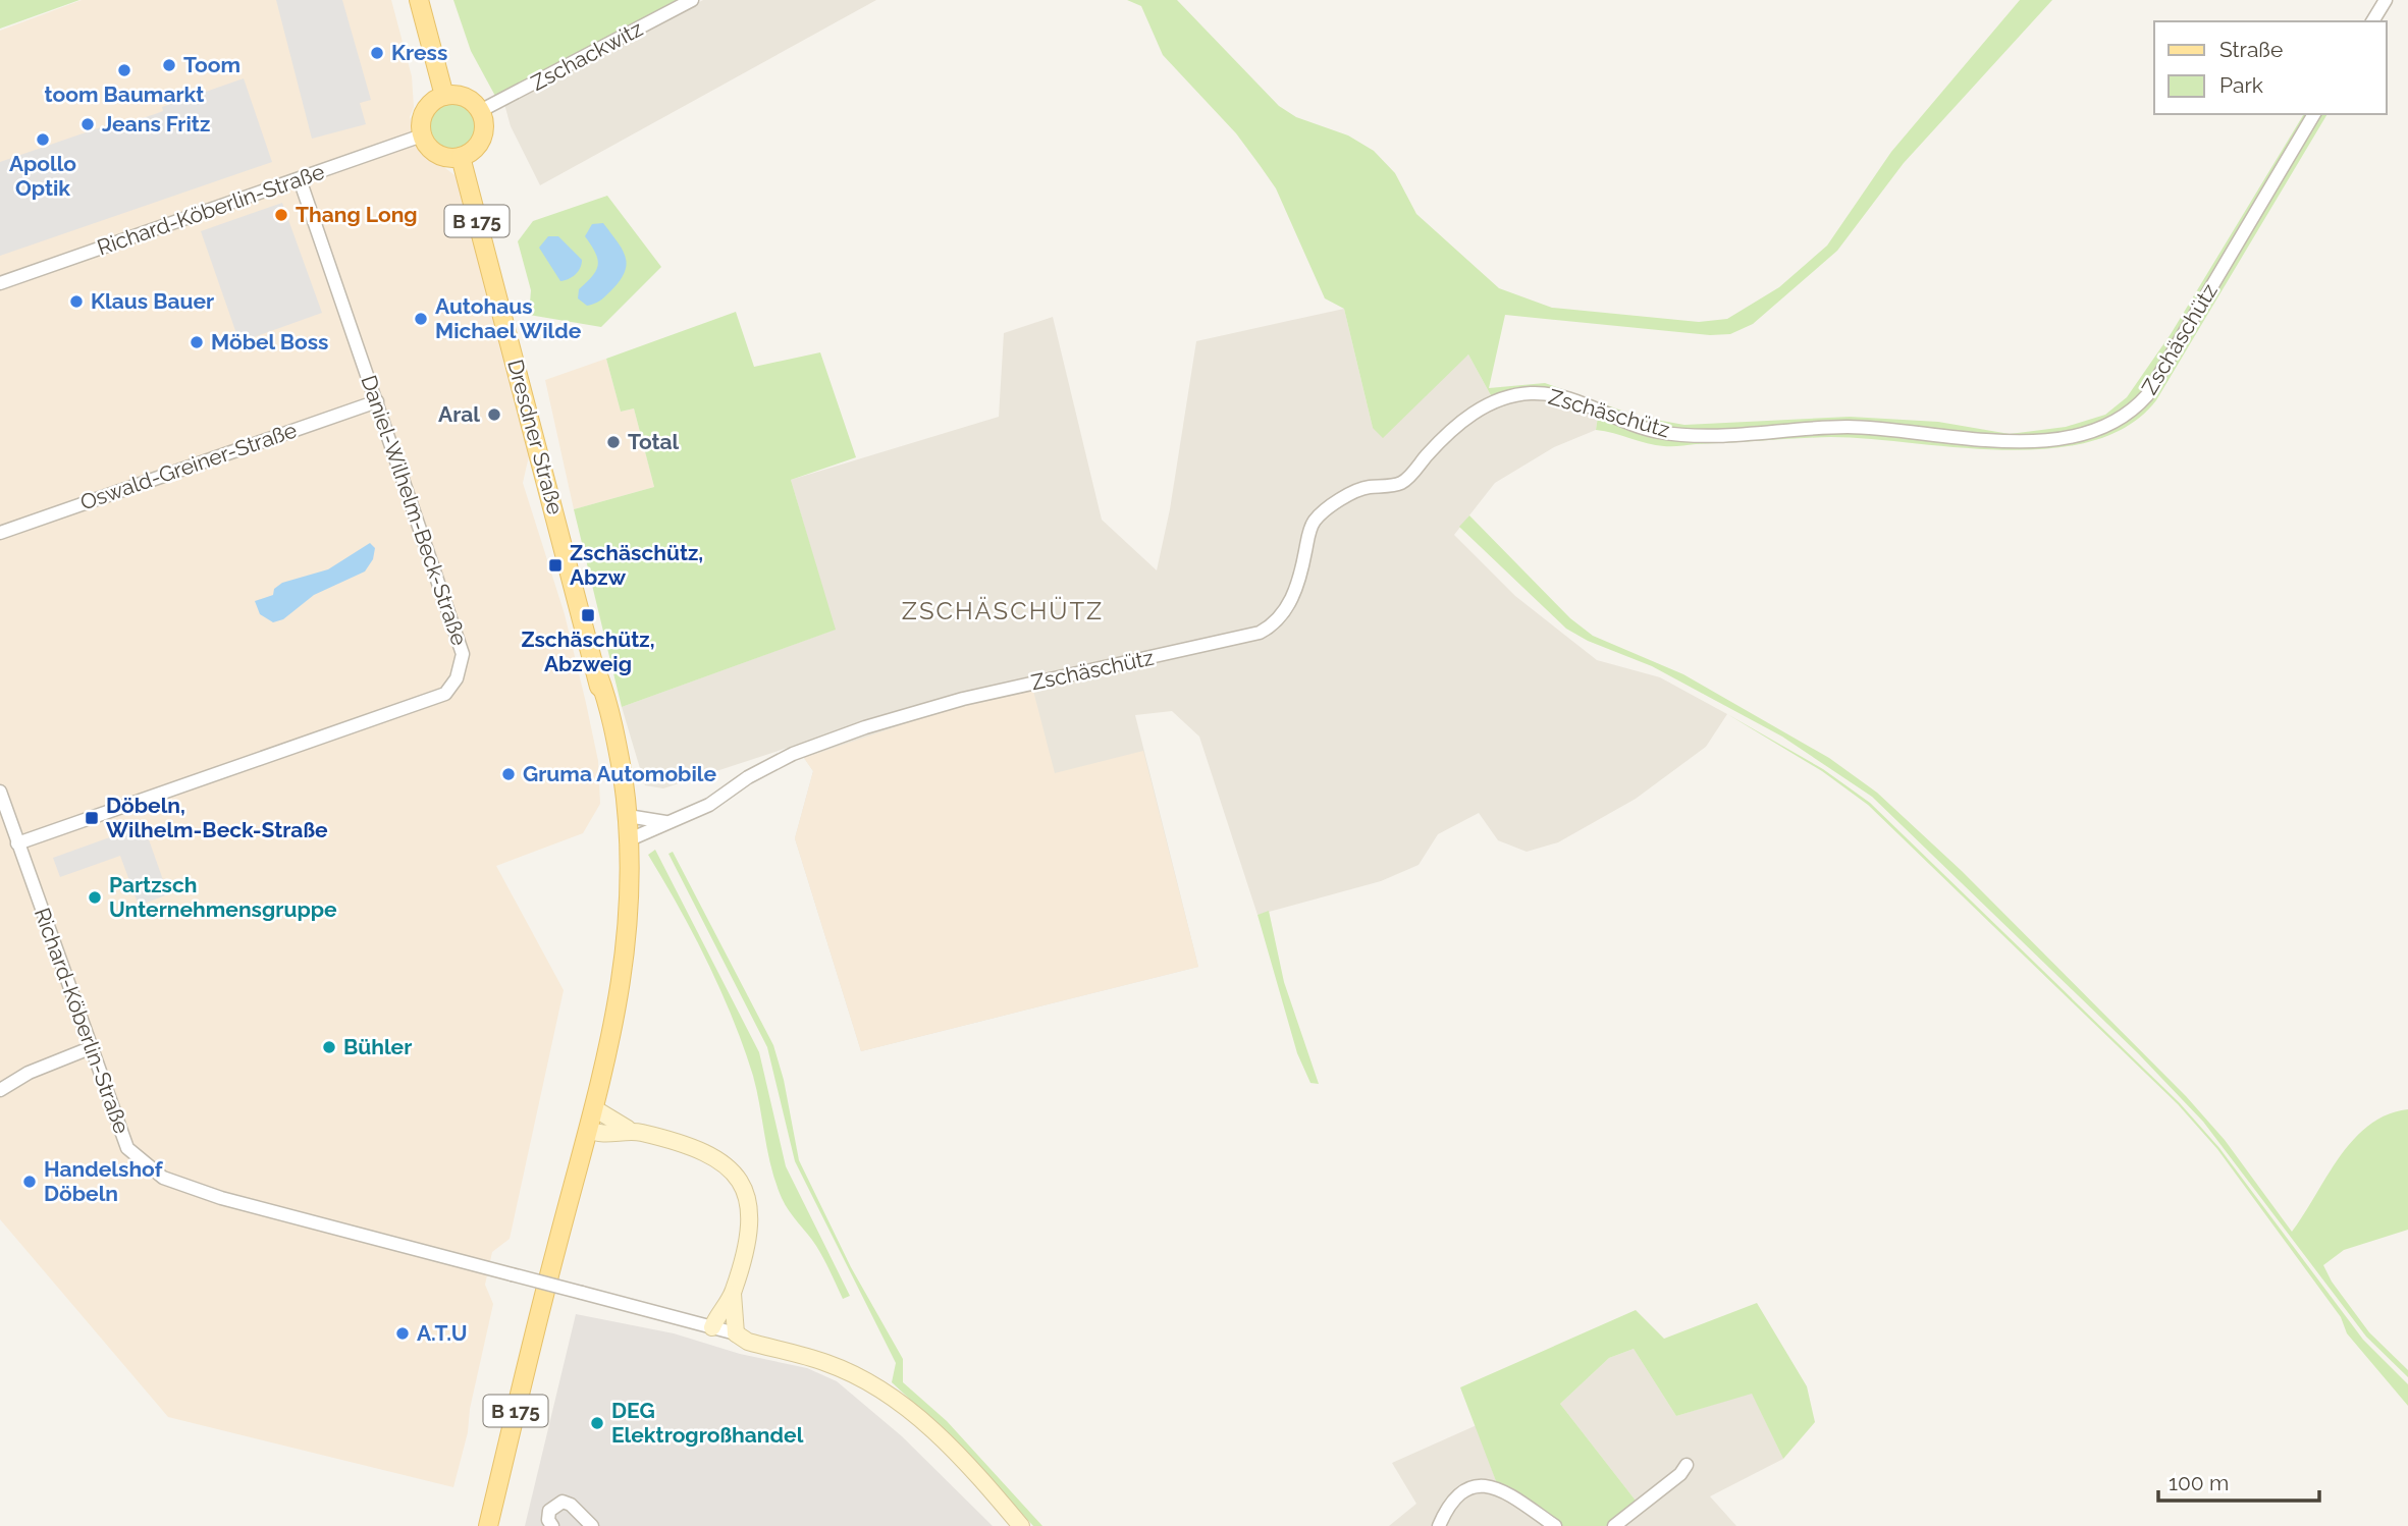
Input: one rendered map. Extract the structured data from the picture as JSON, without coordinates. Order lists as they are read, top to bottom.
{
  "streets": {
    "main road": ["B 175", "Dresdner Straße"],
    "street": [
      "Zschackwitz",
      "Richard-Köberlin-Straße",
      "Zschäschütz",
      "Oswald-Greiner-Straße",
      "Daniel-Wilhelm-Beck-Straße"
    ]
  },
  "crossings": [
    ["Zschackwitz", "Richard-Köberlin-Straße"],
    ["Zschackwitz", "Dresdner Straße"],
    ["Richard-Köberlin-Straße", "Dresdner Straße"],
    ["Richard-Köberlin-Straße", "Daniel-Wilhelm-Beck-Straße"],
    ["B 175", "Zschäschütz"],
    ["B 175", "Dresdner Straße"],
    ["Zschäschütz", "Dresdner Straße"],
    ["Oswald-Greiner-Straße", "Daniel-Wilhelm-Beck-Straße"]
  ],
  "districts": ["ZSCHÄSCHÜTZ"],
  "places": {
    "other": [
      "Kress",
      "Toom",
      "toom Baumarkt",
      "Jeans Fritz",
      "Apollo Optik",
      "Thang Long",
      "Klaus Bauer",
      "Autohaus Michael Wilde",
      "Möbel Boss",
      "Aral",
      "Total",
      "Gruma Automobile",
      "Partzsch Unternehmensgruppe",
      "Bühler",
      "Handelshof Döbeln",
      "A.T.U",
      "DEG Elektrogroßhandel"
    ],
    "transit": ["Zschäschütz, Abzw", "Zschäschütz, Abzweig", "Döbeln, Wilhelm-Beck-Straße"]
  },
  "legend": ["Straße", "Park"],
  "scale_bar": "100 m"
}
